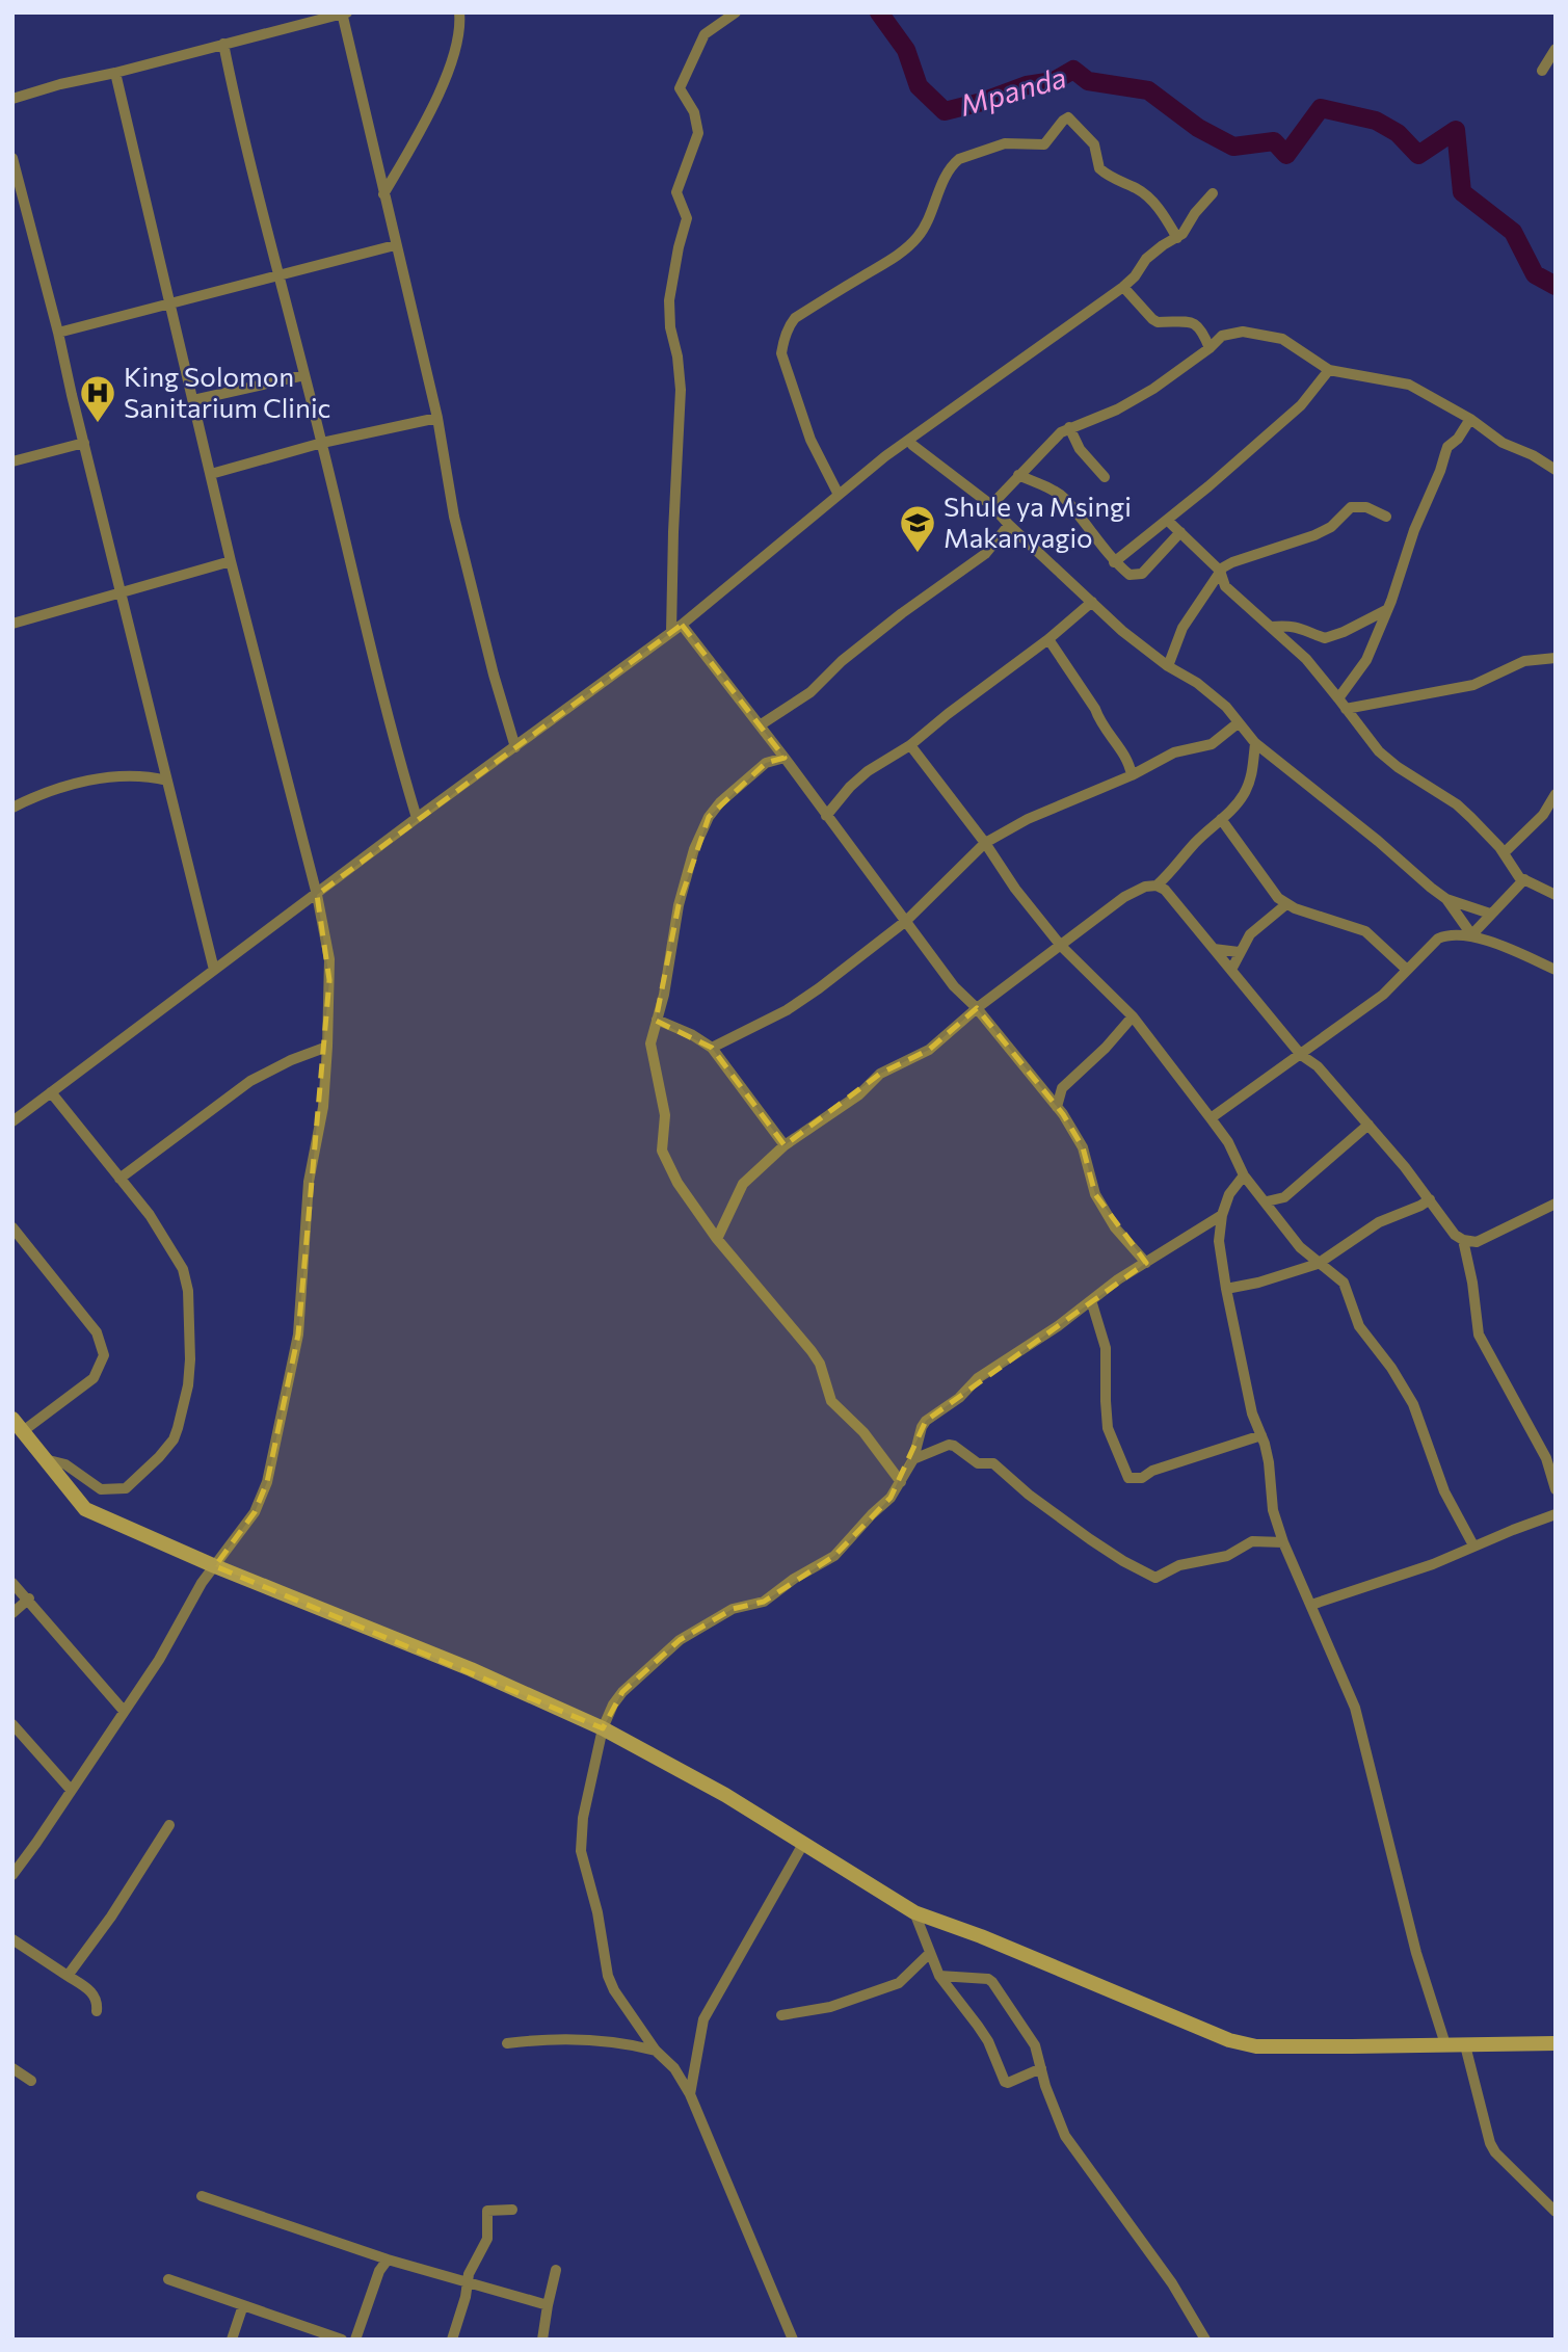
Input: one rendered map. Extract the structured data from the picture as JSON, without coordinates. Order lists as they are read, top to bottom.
{
  "water": ["Mpanda"],
  "places": {
    "hospital": ["King Solomon Sanitarium Clinic"],
    "school or university": ["Shule ya Msingi Makanyagio"]
  }
}
